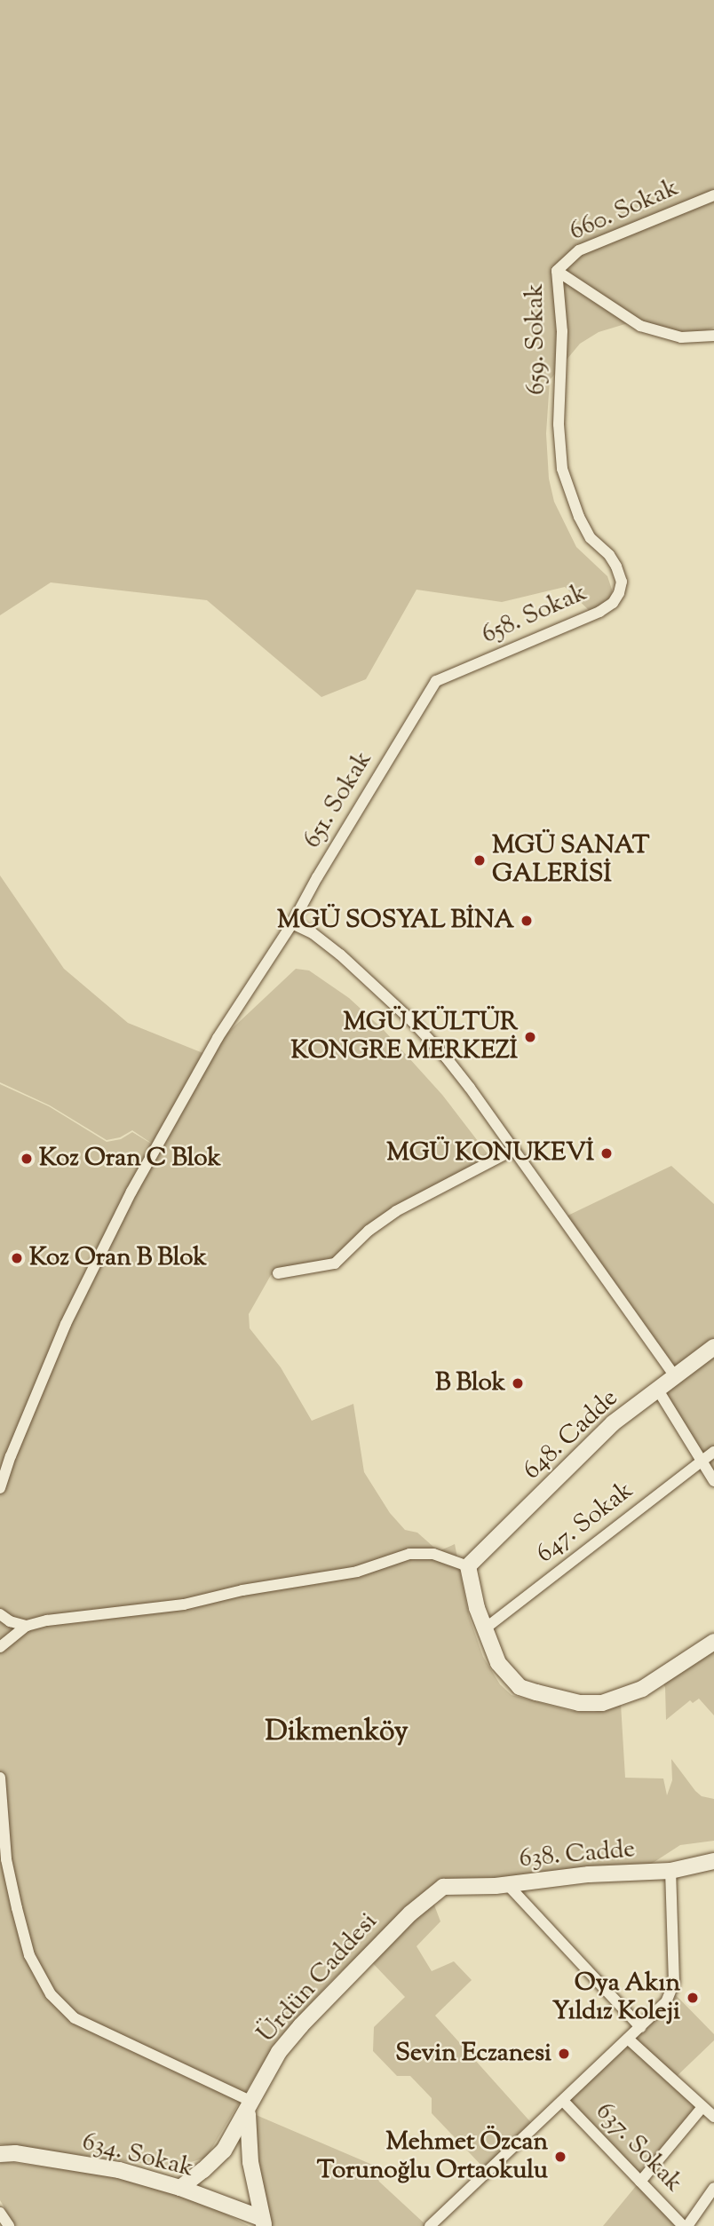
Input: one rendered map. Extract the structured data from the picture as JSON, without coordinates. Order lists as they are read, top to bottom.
{
  "streets": {
    "street": [
      "660. Sokak",
      "659. Sokak",
      "658. Sokak",
      "651. Sokak",
      "648. Cadde",
      "647. Sokak",
      "638. Cadde",
      "Ürdün Caddesi",
      "637. Sokak",
      "634. Sokak"
    ]
  },
  "crossings": [
    ["660. Sokak", "659. Sokak"],
    ["659. Sokak", "658. Sokak"],
    ["658. Sokak", "651. Sokak"],
    ["638. Cadde", "Ürdün Caddesi"],
    ["Ürdün Caddesi", "634. Sokak"]
  ],
  "districts": ["Dikmenköy"],
  "places": [
    "MGÜ SANAT GALERİSİ",
    "MGÜ SOSYAL BİNA",
    "MGÜ KÜLTÜR KONGRE MERKEZİ",
    "MGÜ KONUKEVİ",
    "Koz Oran C Blok",
    "Koz Oran B Blok",
    "B Blok",
    "Oya Akın Yıldız Koleji",
    "Sevin Eczanesi",
    "Mehmet Özcan Torunoğlu Ortaokulu"
  ]
}
